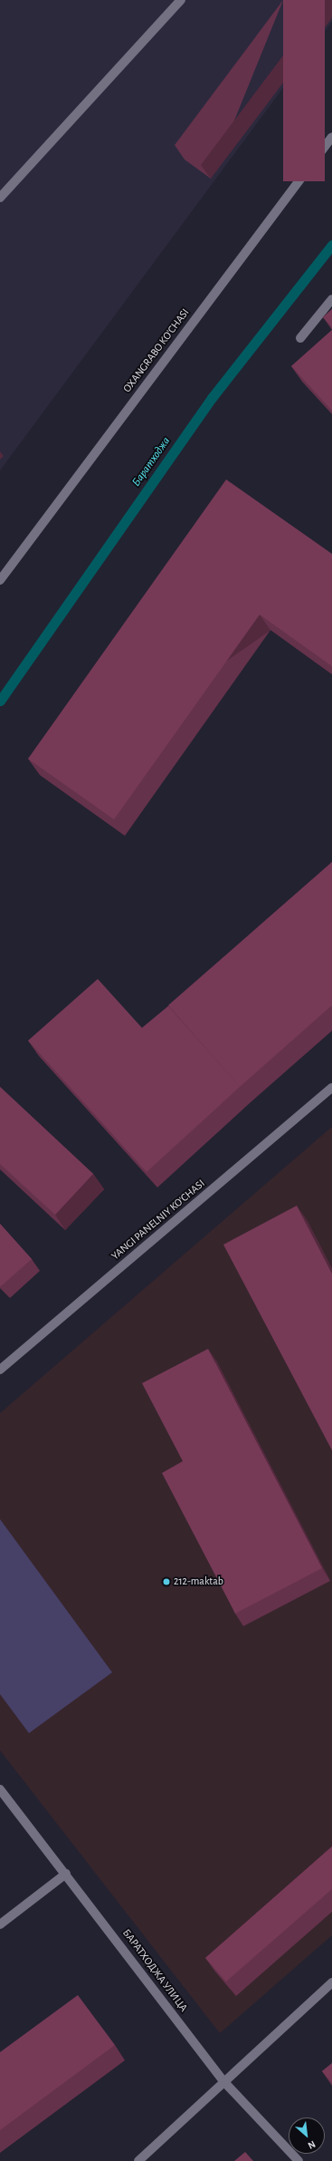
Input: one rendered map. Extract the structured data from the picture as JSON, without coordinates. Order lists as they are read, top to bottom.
{
  "streets": {
    "street": ["OXANGRABO KO'CHASI", "YANGI PANELNIY KO'CHASI", "БАРАТХОДЖА УЛИЦА"]
  },
  "water": ["Баратходжа"],
  "places": ["212-maktab"],
  "north": "bottom right"
}
